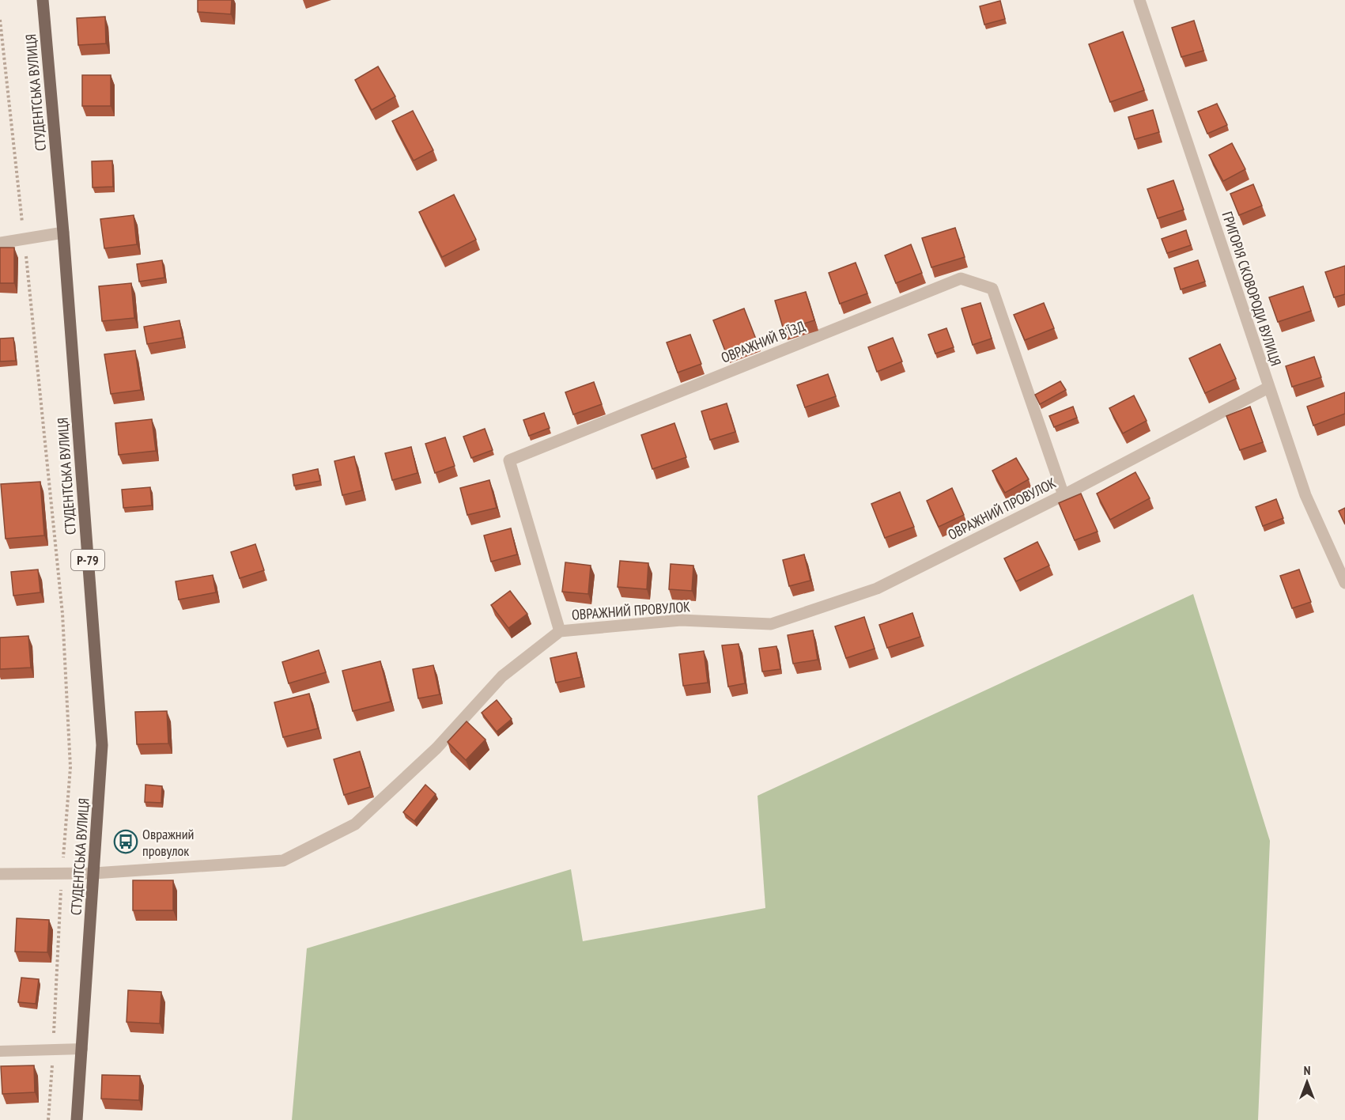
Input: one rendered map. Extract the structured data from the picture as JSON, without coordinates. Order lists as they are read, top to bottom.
{
  "streets": {
    "main road": ["СТУДЕНТСЬКА ВУЛИЦЯ", "Р-79"],
    "street": ["ГРИГОРІЯ СКОВОРОДИ ВУЛИЦЯ", "ОВРАЖНИЙ В'ЇЗД", "ОВРАЖНИЙ ПРОВУЛОК"]
  },
  "crossings": [
    ["СТУДЕНТСЬКА ВУЛИЦЯ", "ОВРАЖНИЙ ПРОВУЛОК"],
    ["ГРИГОРІЯ СКОВОРОДИ ВУЛИЦЯ", "ОВРАЖНИЙ ПРОВУЛОК"],
    ["ОВРАЖНИЙ В'ЇЗД", "ОВРАЖНИЙ ПРОВУЛОК"]
  ],
  "places": {
    "bus stop": ["Овражний провулок"]
  },
  "north": "top"
}
